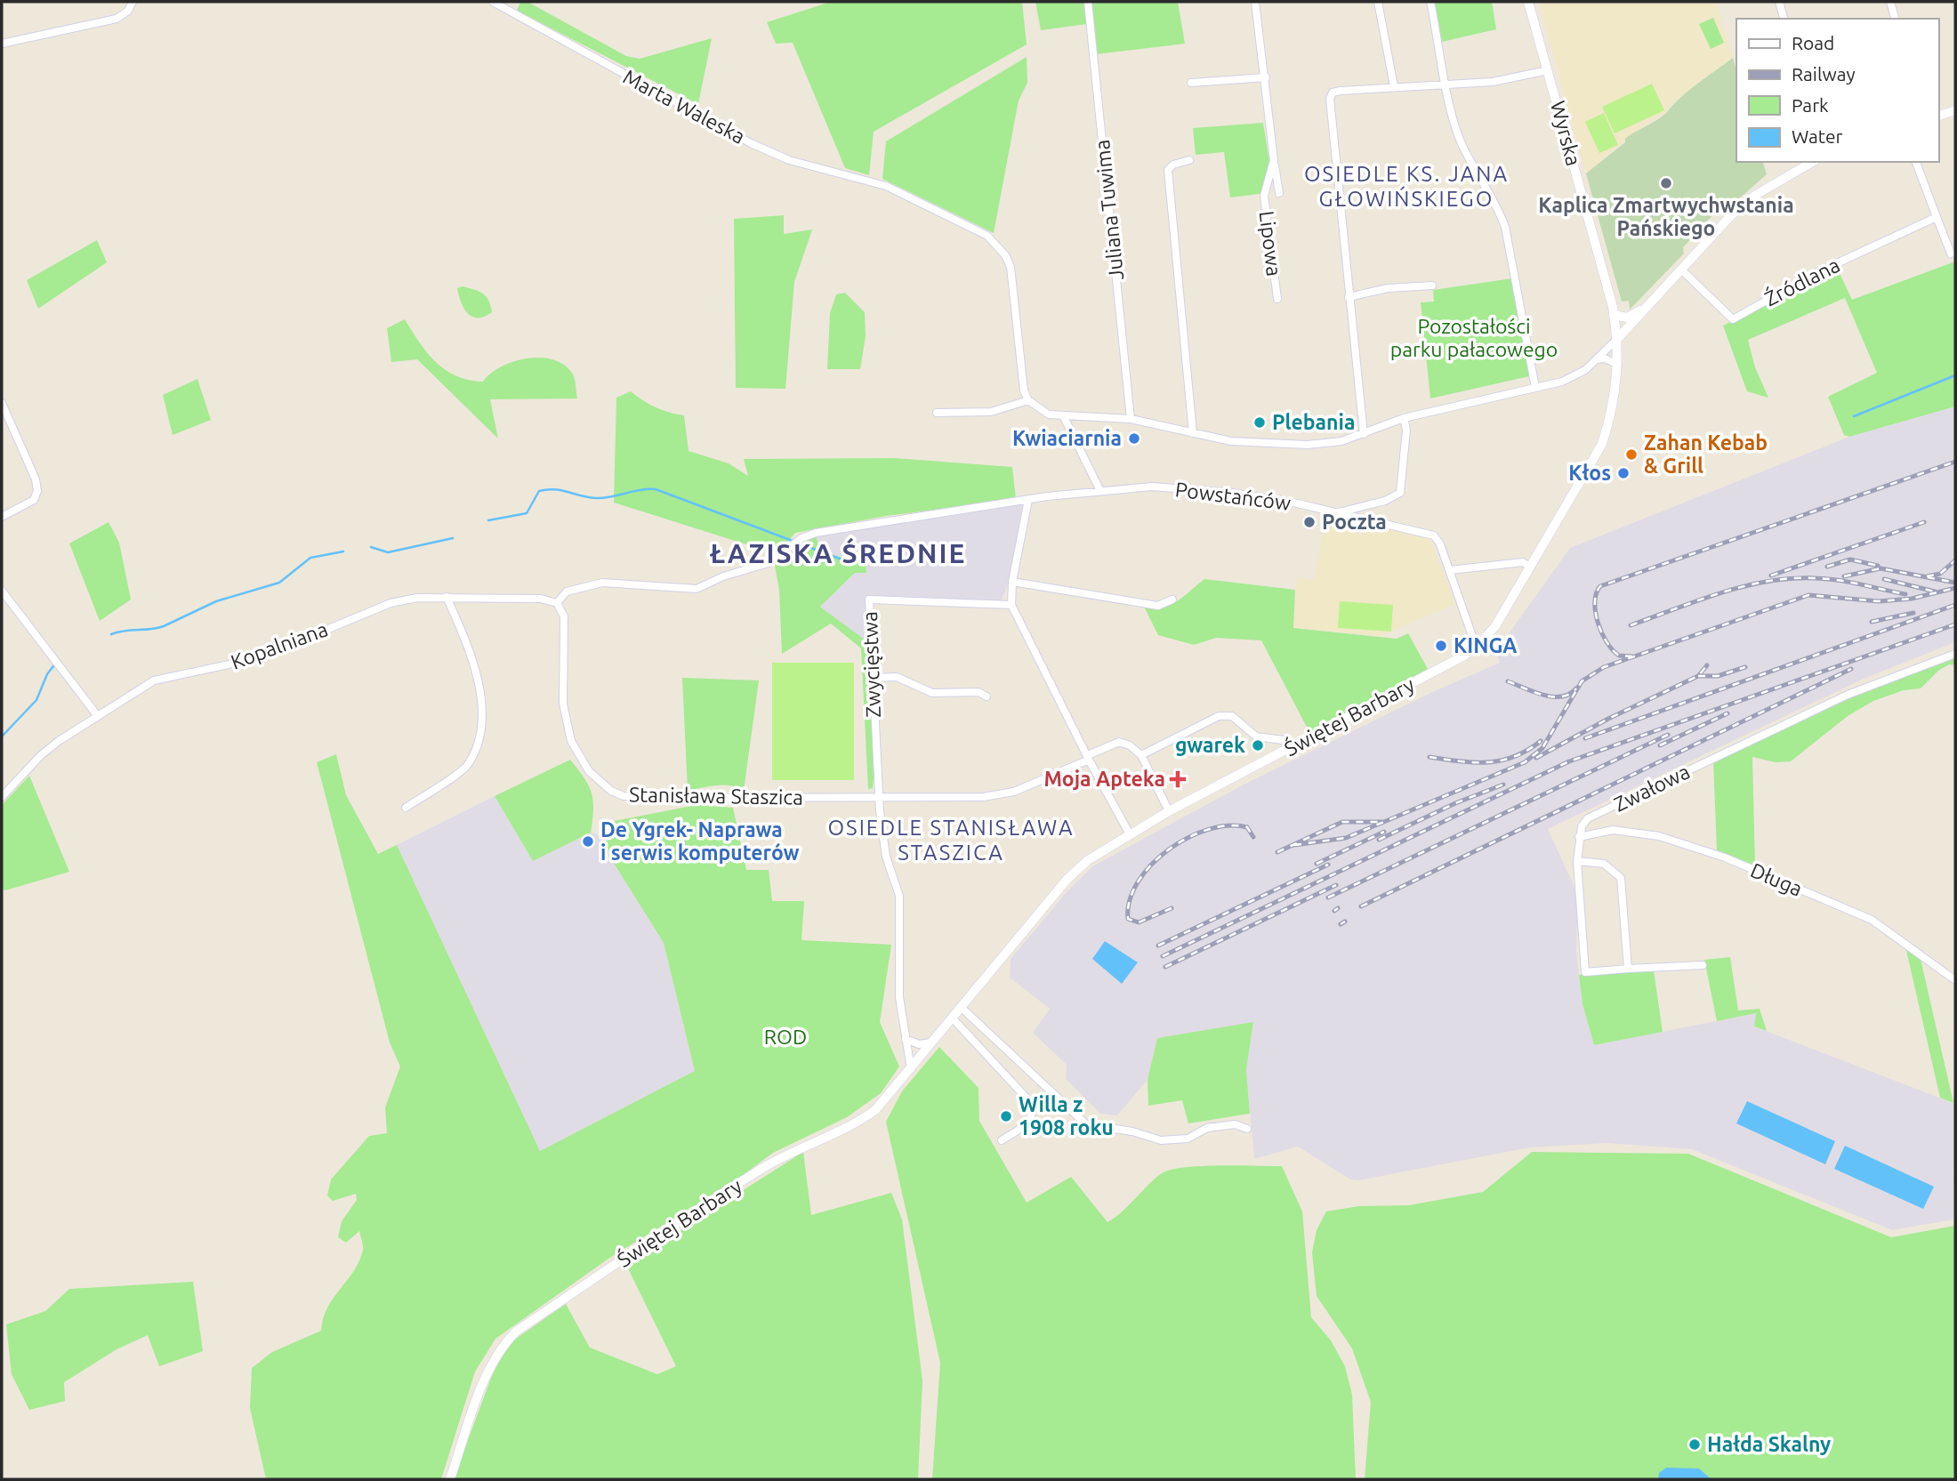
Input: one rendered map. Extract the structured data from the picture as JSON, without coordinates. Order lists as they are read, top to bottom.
{
  "streets": {
    "street": [
      "Marta Waleska",
      "Wyrska",
      "Juliana Tuwima",
      "Lipowa",
      "Źródlana",
      "Powstańców",
      "Kopalniana",
      "Zwycięstwa",
      "Świętej Barbary",
      "Zwałowa",
      "Stanisława Staszica",
      "Długa"
    ]
  },
  "crossings": [
    ["Wyrska", "Świętej Barbary"],
    ["Powstańców", "Kopalniana"],
    ["Powstańców", "Świętej Barbary"],
    ["Powstańców", "Stanisława Staszica"],
    ["Kopalniana", "Stanisława Staszica"],
    ["Zwycięstwa", "Stanisława Staszica"],
    ["Zwałowa", "Długa"]
  ],
  "districts": ["OSIEDLE KS. JANA GŁOWIŃSKIEGO", "ŁAZISKA ŚREDNIE", "OSIEDLE STANISŁAWA STASZICA"],
  "parks": ["Pozostałości parku pałacowego", "ROD"],
  "places": {
    "other": [
      "Kaplica Zmartwychwstania Pańskiego",
      "Plebania",
      "Kwiaciarnia",
      "Zahan Kebab & Grill",
      "Kłos",
      "Poczta",
      "KINGA",
      "gwarek",
      "De Ygrek- Naprawa i serwis komputerów",
      "Willa z 1908 roku",
      "Hałda Skalny"
    ],
    "health": ["Moja Apteka"]
  },
  "legend": [
    "Road",
    "Railway",
    "Park",
    "Water"
  ]
}
